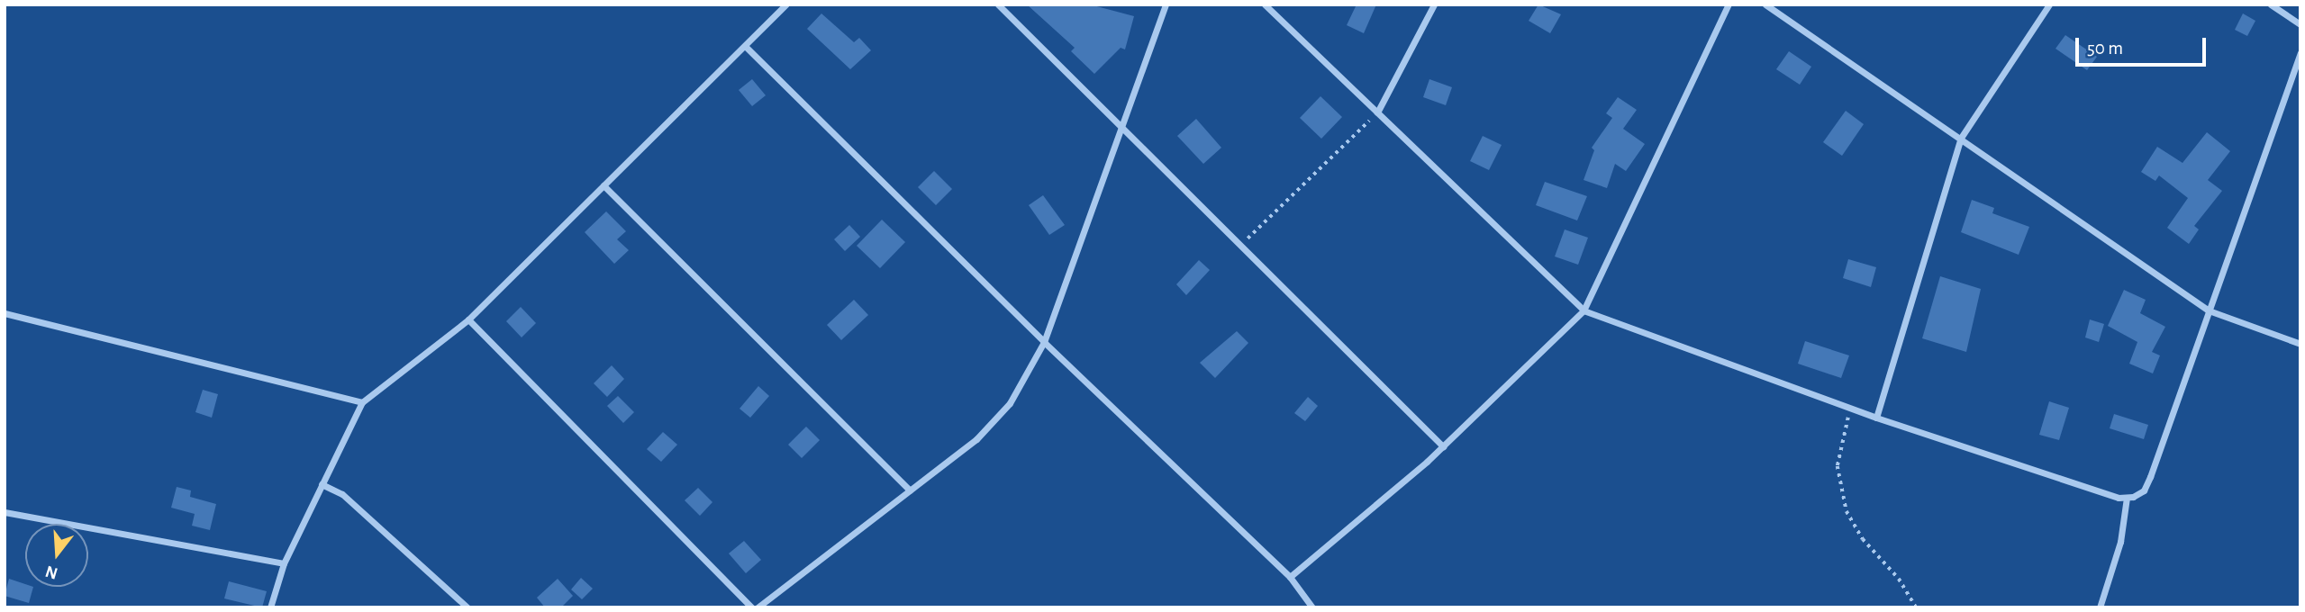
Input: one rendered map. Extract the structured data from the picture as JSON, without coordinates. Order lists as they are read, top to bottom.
{
  "scale_bar": "50 m",
  "north": "bottom"
}
